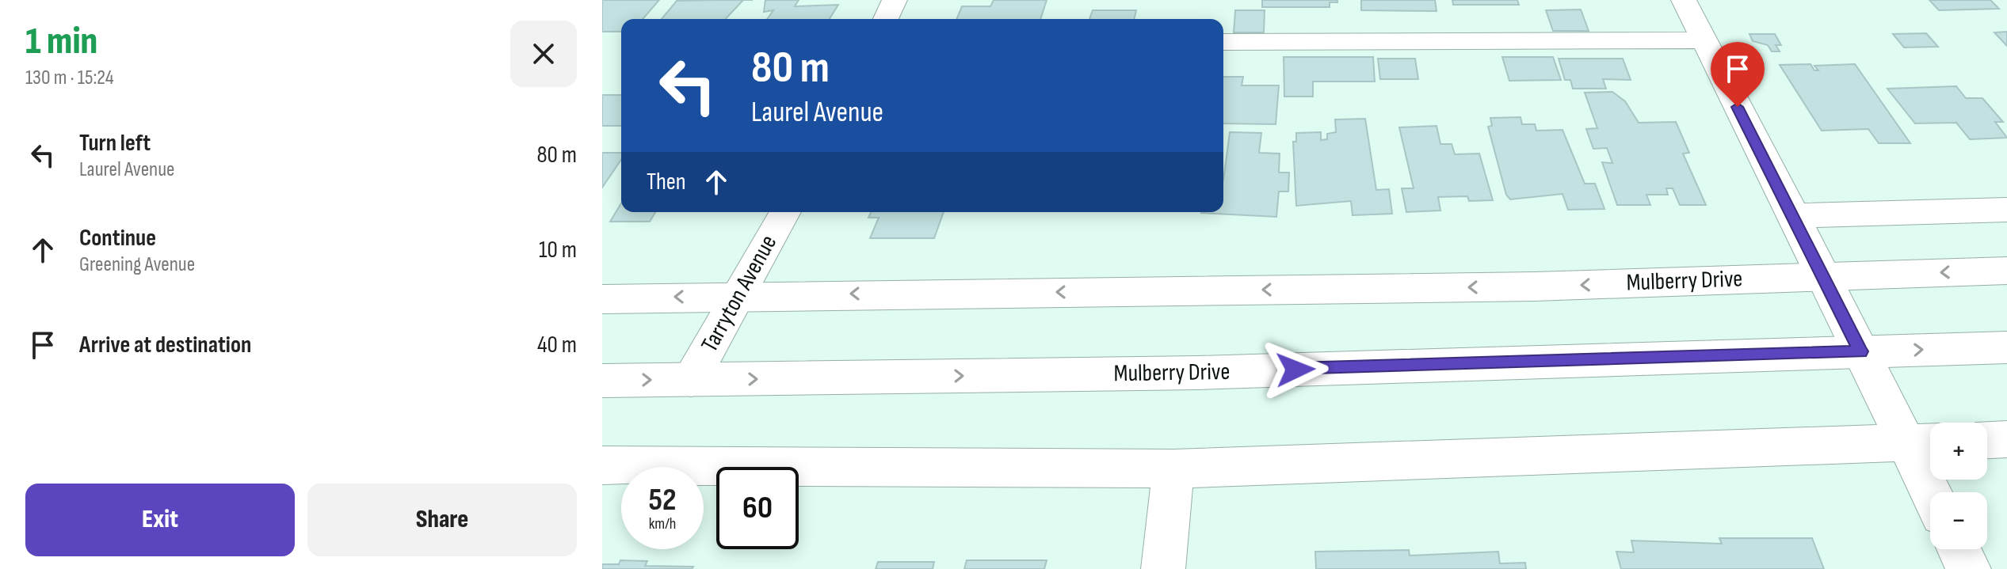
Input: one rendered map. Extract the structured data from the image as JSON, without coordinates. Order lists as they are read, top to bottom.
{
  "streets": {
    "main road": ["Mulberry Drive", "Tarryton Avenue"]
  },
  "crossings": [
    ["Mulberry Drive", "Tarryton Avenue"]
  ],
  "page": {
    "heading": ["1 min", "130 m · 15:24"],
    "turn": ["80 m", "Laurel Avenue"],
    "list": [
      {
        "name": "Turn left",
        "note": "Laurel Avenue",
        "value": "80 m"
      },
      {
        "name": "Continue",
        "note": "Greening Avenue",
        "value": "10 m"
      },
      {
        "name": "Arrive at destination",
        "value": "40 m"
      }
    ],
    "then": "Then",
    "map_buttons": ["+", "−"],
    "speed": "52 km/h",
    "limit": "60",
    "buttons": ["Exit", "Share"]
  }
}
